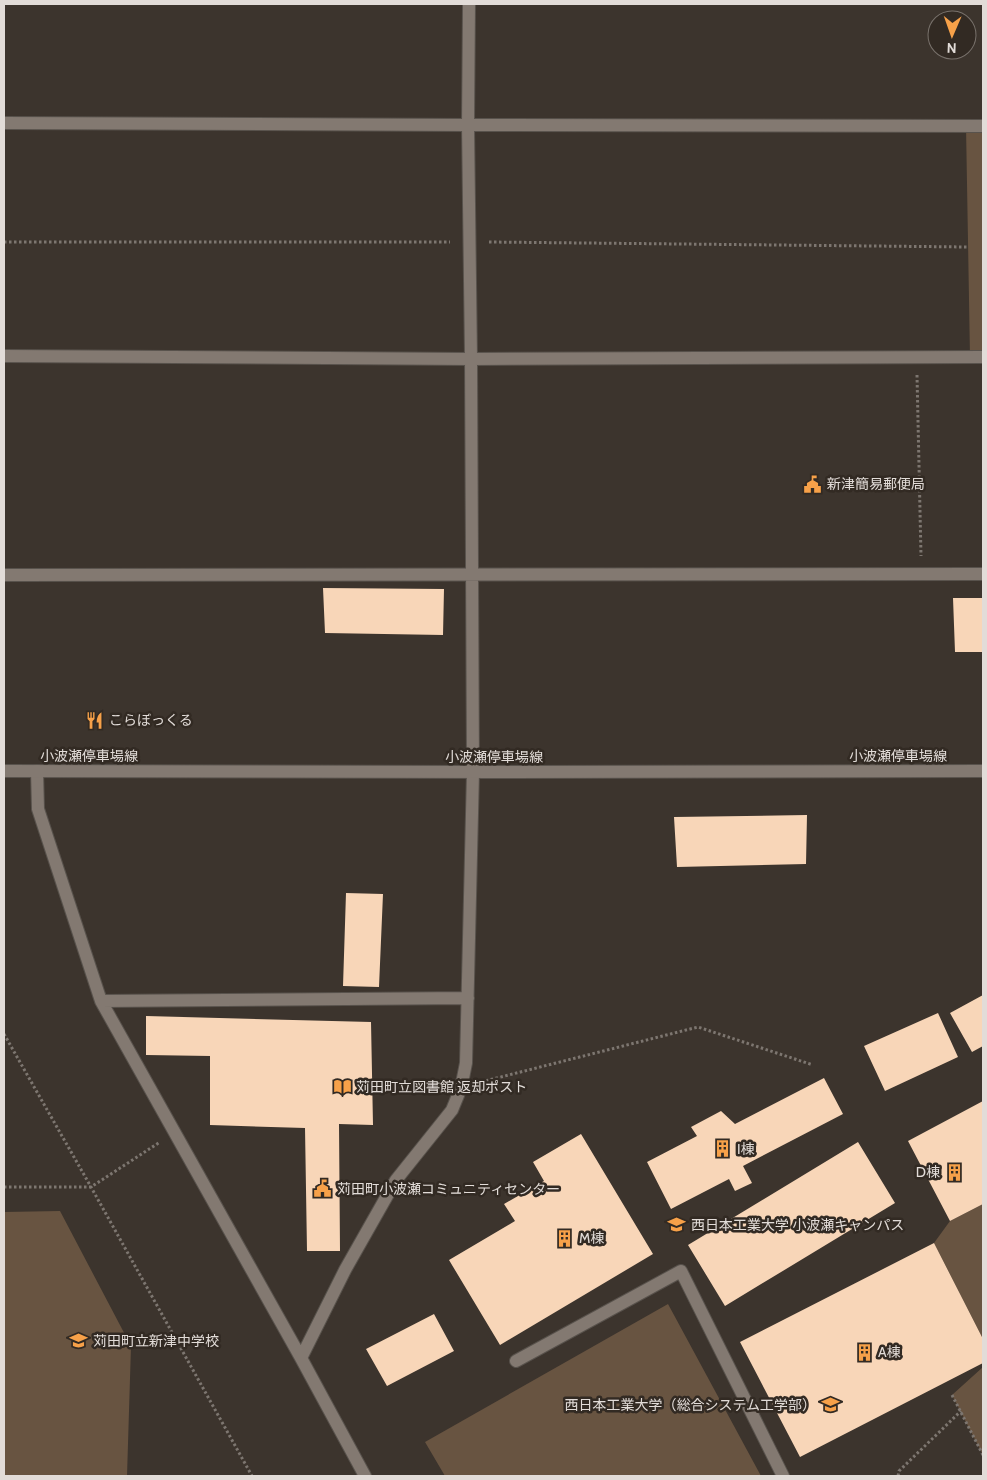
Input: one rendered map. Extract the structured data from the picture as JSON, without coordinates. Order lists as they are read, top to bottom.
{
  "streets": {
    "street": ["小波瀬停車場線"]
  },
  "places": {
    "public building": ["新津簡易郵便局", "苅田町小波瀬コミュニティセンター"],
    "restaurant": ["こらぼっくる"],
    "library": ["苅田町立図書館 返却ポスト"],
    "building": [
      "I棟",
      "D棟",
      "M棟",
      "A棟"
    ],
    "school or university": ["西日本工業大学 小波瀬キャンパス", "苅田町立新津中学校", "西日本工業大学（総合システム工学部）"]
  },
  "north": "bottom"
}
